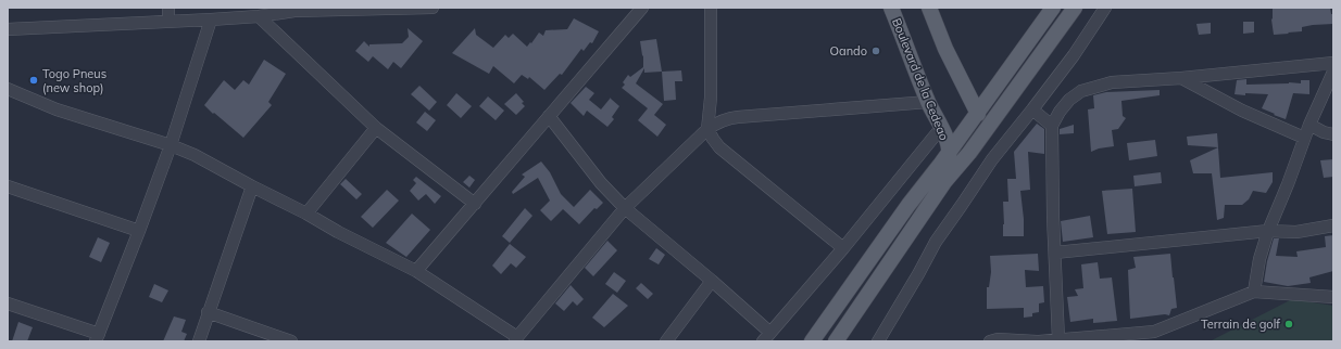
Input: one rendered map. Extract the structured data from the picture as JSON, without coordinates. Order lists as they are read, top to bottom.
{
  "streets": {
    "main road": ["Boulevard de la Cedeao"]
  },
  "places": ["Oando", "Togo Pneus (new shop)", "Terrain de golf"]
}
